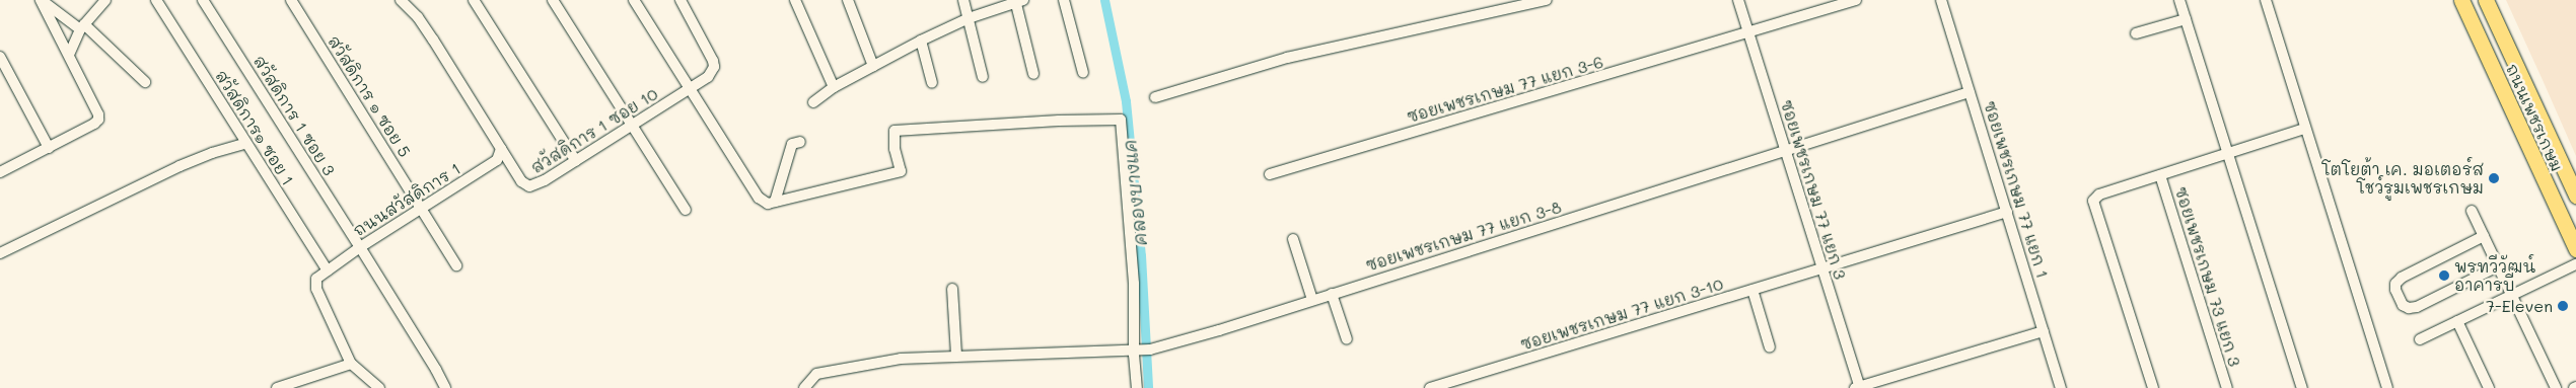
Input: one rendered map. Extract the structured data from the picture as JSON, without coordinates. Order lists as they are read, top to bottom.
{
  "streets": {
    "main road": ["ถนนเพชรเกษม"],
    "street": [
      "ซอยเพชรเกษม 77 แยก 3-6",
      "สวัสดิการ ๑ ซอย 5",
      "สวัสดิการ 1 ซอย 3",
      "สวัสดิการ๑ ซอย 1",
      "สวัสดิการ 1 ซอย 10",
      "ซอยเพชรเกษม 77 แยก 3",
      "ซอยเพชรเกษม 77 แยก 1",
      "ถนนสวัสดิการ 1",
      "ซอยเพชรเกษม 77 แยก 3-8",
      "ซอยเพชรเกษม 73 แยก 3",
      "ซอยเพชรเกษม 77 แยก 3-10"
    ]
  },
  "crossings": [
    ["ซอยเพชรเกษม 77 แยก 3-6", "ซอยเพชรเกษม 77 แยก 3"],
    ["สวัสดิการ ๑ ซอย 5", "ถนนสวัสดิการ 1"],
    ["สวัสดิการ 1 ซอย 3", "ถนนสวัสดิการ 1"],
    ["สวัสดิการ๑ ซอย 1", "ถนนสวัสดิการ 1"],
    ["สวัสดิการ 1 ซอย 10", "ถนนสวัสดิการ 1"],
    ["ซอยเพชรเกษม 77 แยก 3", "ซอยเพชรเกษม 77 แยก 3-8"],
    ["ซอยเพชรเกษม 77 แยก 3", "ซอยเพชรเกษม 77 แยก 3-10"],
    ["ซอยเพชรเกษม 77 แยก 1", "ซอยเพชรเกษม 77 แยก 3-8"],
    ["ซอยเพชรเกษม 77 แยก 1", "ซอยเพชรเกษม 77 แยก 3-10"]
  ],
  "water": ["คลองบางแค"],
  "places": ["โตโยต้า เค. มอเตอร์ส โชว์รูมเพชรเกษม", "พรทวีวัฒน์ อาคารบี", "7-Eleven"]
}
